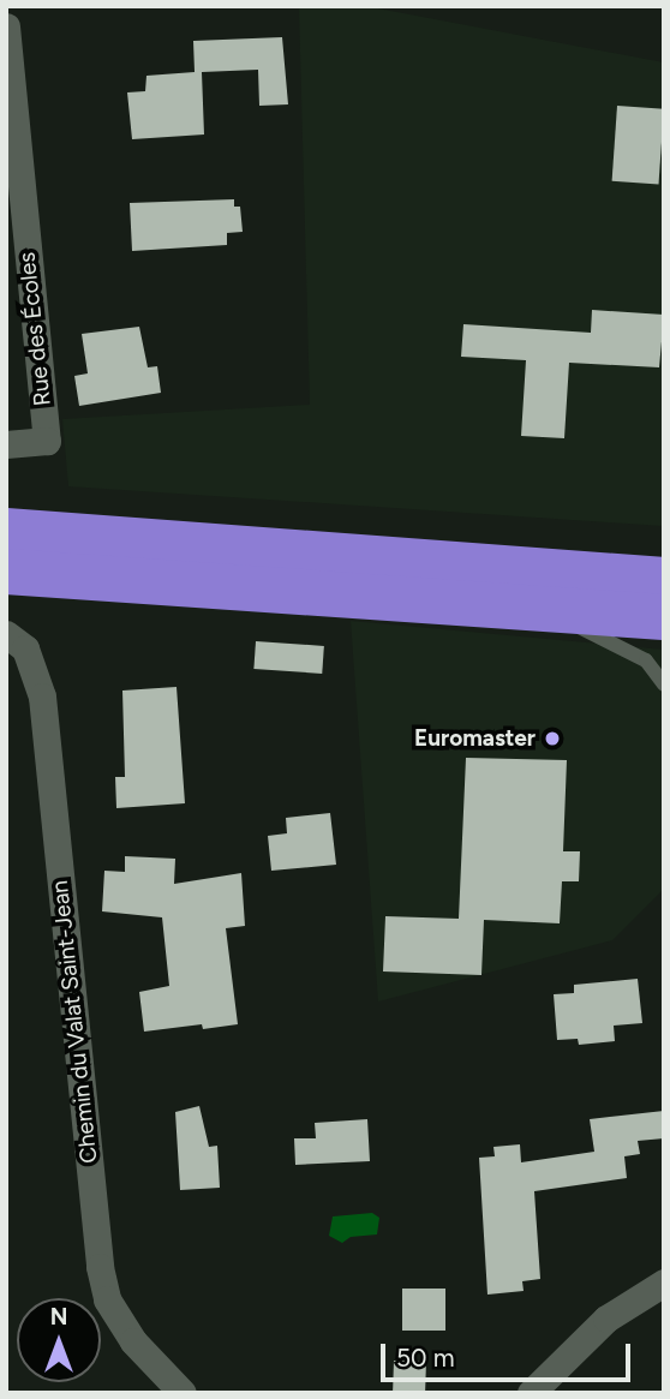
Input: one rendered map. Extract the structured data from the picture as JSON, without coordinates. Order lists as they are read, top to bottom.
{
  "streets": {
    "street": ["Rue des Écoles", "Chemin du Valat Saint-Jean"]
  },
  "places": ["Euromaster"],
  "scale_bar": "50 m",
  "north": "top"
}
